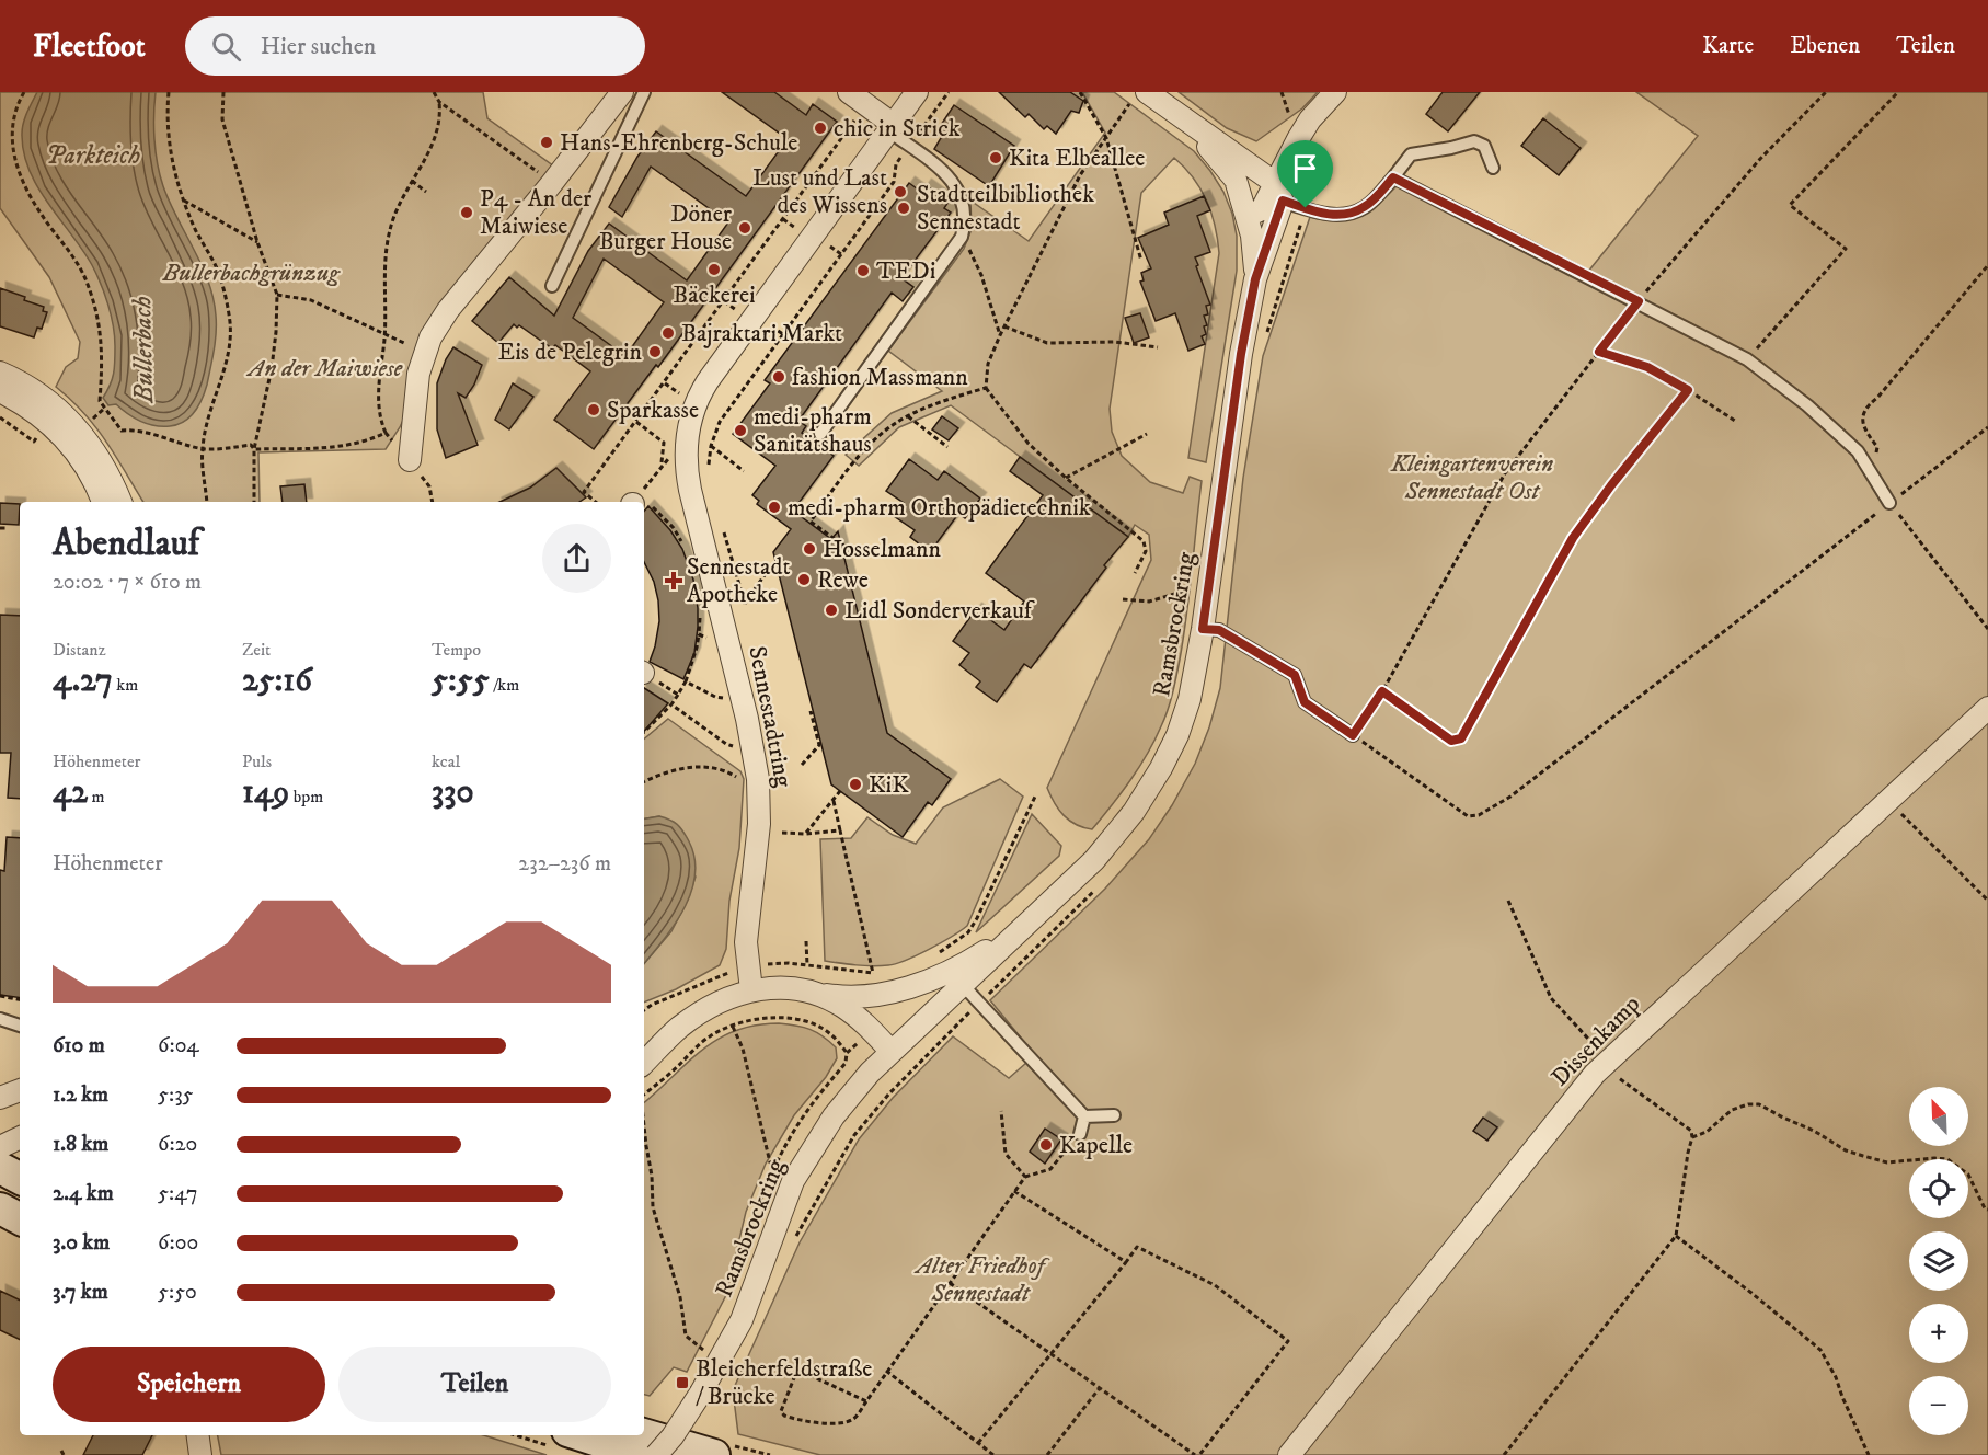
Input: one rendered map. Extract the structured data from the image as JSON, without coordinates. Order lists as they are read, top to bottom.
{
  "streets": {
    "street": ["Ramsbrockring", "Sennestadtring", "Dissenkamp"]
  },
  "water": ["Parkteich", "Bullerbach"],
  "parks": [
    "Bullerbachgrünzug",
    "An der Maiwiese",
    "Kleingartenverein Sennestadt Ost",
    "Alter Friedhof Sennestadt"
  ],
  "places": {
    "other": [
      "chic in Strick",
      "Hans-Ehrenberg-Schule",
      "Kita Elbeallee",
      "Lust und Last des Wissens",
      "Stadtteilbibliothek Sennestadt",
      "P4 - An der Maiwiese",
      "Döner Burger House",
      "Bäckerei",
      "TEDi",
      "Bajraktari Markt",
      "Eis de Pelegrin",
      "fashion Massmann",
      "Sparkasse",
      "medi-pharm Sanitätshaus",
      "medi-pharm Orthopädietechnik",
      "Hosselmann",
      "Rewe",
      "Lidl Sonderverkauf",
      "KiK",
      "Kapelle"
    ],
    "health": ["Sennestadt Apotheke"],
    "transit": ["Bleicherfeldstraße / Brücke"]
  },
  "north": "top left",
  "page": {
    "header": "Fleetfoot",
    "search": "Hier suchen",
    "nav": ["Karte", "Ebenen", "Teilen"],
    "heading": ["Abendlauf", "20:02 · 7 × 610 m"],
    "stats": [
      ["Distanz", "4.27 km"],
      ["Zeit", "25:16"],
      ["Tempo", "5:55 /km"],
      ["Höhenmeter", "42 m"],
      ["Puls", "149 bpm"],
      ["kcal", "330"]
    ],
    "chart": ["Höhenmeter", "232–236 m"],
    "list": [
      {
        "name": "610 m",
        "note": "6:04"
      },
      {
        "name": "1.2 km",
        "note": "5:35"
      },
      {
        "name": "1.8 km",
        "note": "6:20"
      },
      {
        "name": "2.4 km",
        "note": "5:47"
      },
      {
        "name": "3.0 km",
        "note": "6:00"
      },
      {
        "name": "3.7 km",
        "note": "5:50"
      }
    ],
    "map_buttons": ["+", "−"],
    "buttons": ["Speichern", "Teilen"]
  }
}
